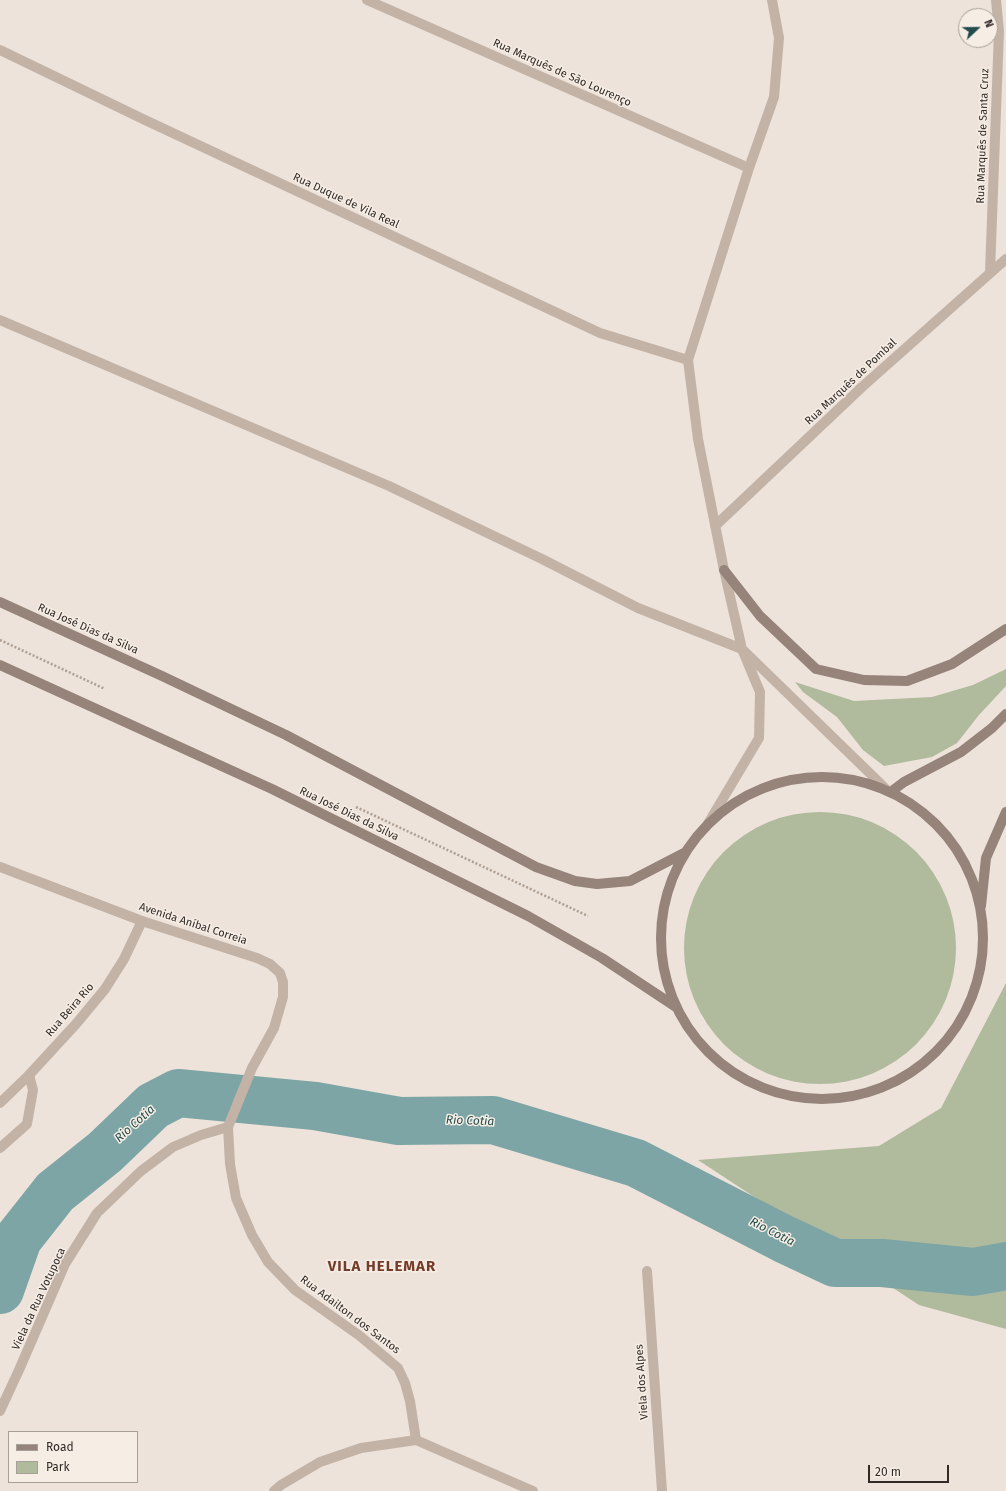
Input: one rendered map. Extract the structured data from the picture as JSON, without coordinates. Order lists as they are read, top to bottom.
{
  "streets": {
    "main road": ["Rua José Dias da Silva"],
    "street": [
      "Rua Marquês de São Lourenço",
      "Rua Marquês de Santa Cruz",
      "Rua Duque de Vila Real",
      "Rua Marquês de Pombal",
      "Avenida Aníbal Correia",
      "Rua Beira Rio",
      "Viela da Rua Votupoca",
      "Rua Adailton dos Santos",
      "Viela dos Alpes"
    ]
  },
  "crossings": [
    ["Rua Marquês de Santa Cruz", "Rua Marquês de Pombal"],
    ["Avenida Aníbal Correia", "Rua Beira Rio"],
    ["Avenida Aníbal Correia", "Viela da Rua Votupoca"],
    ["Avenida Aníbal Correia", "Rua Adailton dos Santos"],
    ["Viela da Rua Votupoca", "Rua Adailton dos Santos"]
  ],
  "districts": ["VILA HELEMAR"],
  "water": ["Rio Cotia"],
  "legend": ["Road", "Park"],
  "scale_bar": "20 m",
  "north": "right"
}
